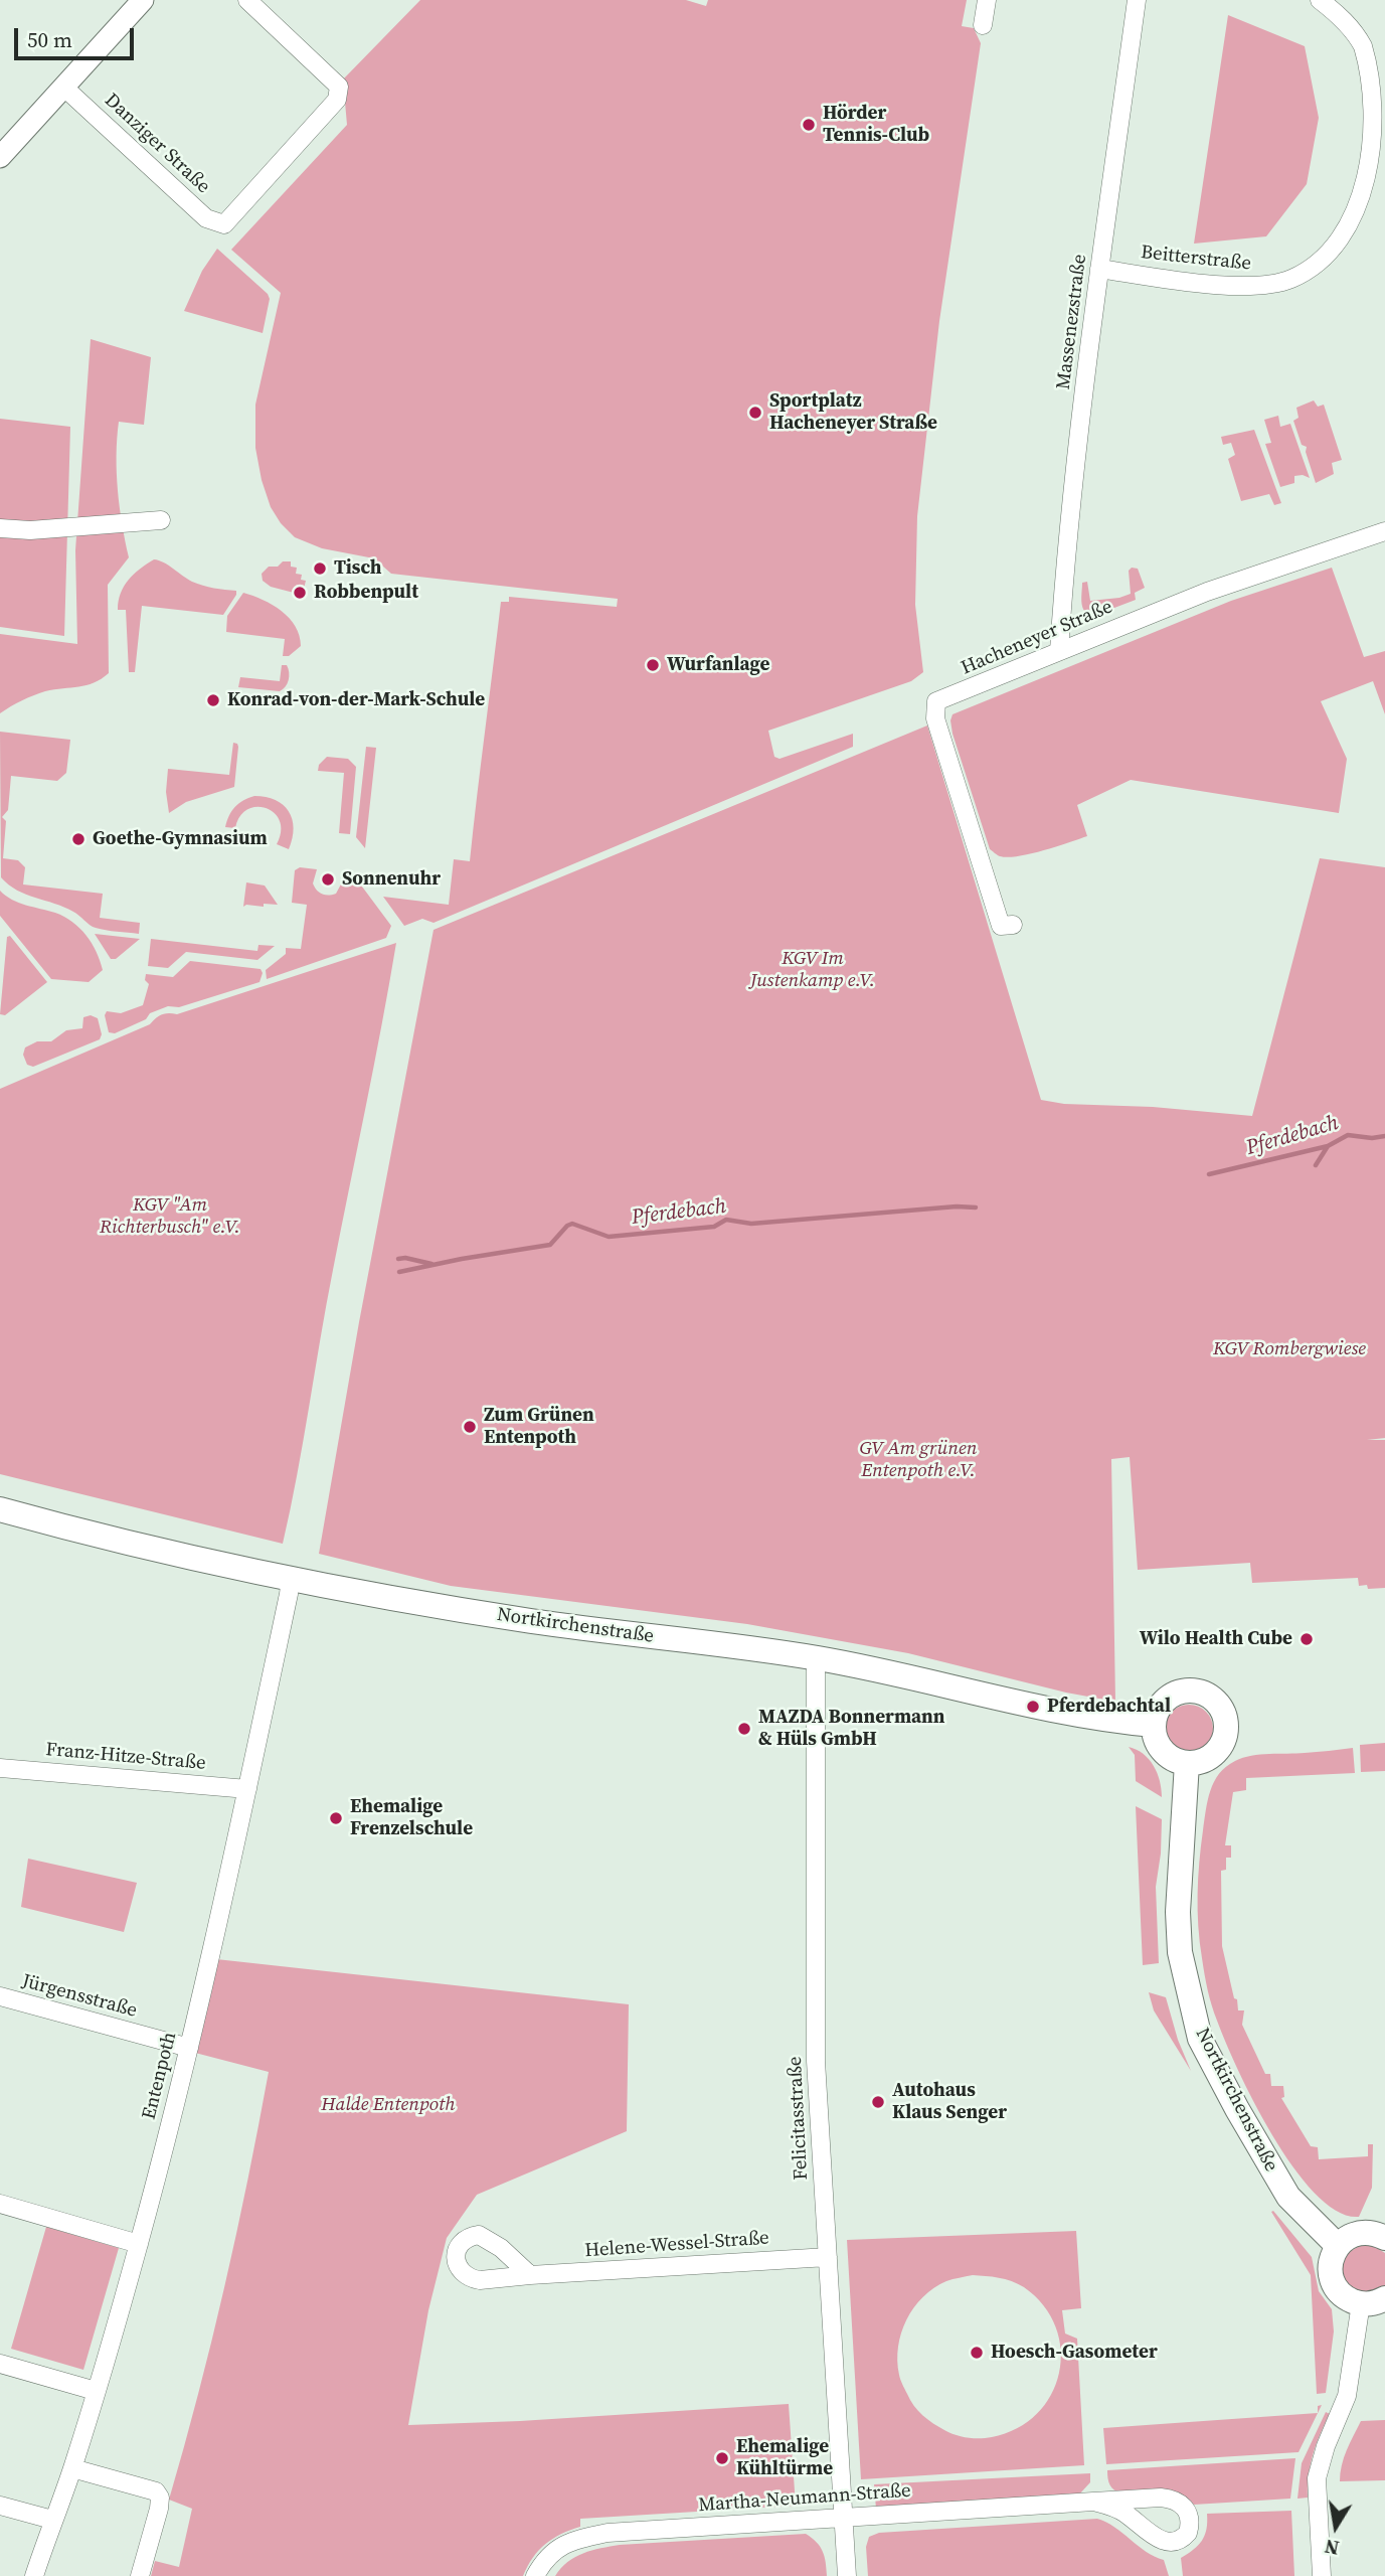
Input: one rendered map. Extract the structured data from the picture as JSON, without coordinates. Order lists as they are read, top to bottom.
{
  "streets": {
    "main road": ["Nortkirchenstraße"],
    "street": [
      "Danziger Straße",
      "Beitterstraße",
      "Massenezstraße",
      "Hacheneyer Straße",
      "Franz-Hitze-Straße",
      "Jürgensstraße",
      "Entenpoth",
      "Felicitasstraße",
      "Helene-Wessel-Straße",
      "Martha-Neumann-Straße"
    ]
  },
  "crossings": [
    ["Beitterstraße", "Massenezstraße"],
    ["Massenezstraße", "Hacheneyer Straße"],
    ["Nortkirchenstraße", "Entenpoth"],
    ["Nortkirchenstraße", "Felicitasstraße"],
    ["Franz-Hitze-Straße", "Entenpoth"],
    ["Jürgensstraße", "Entenpoth"],
    ["Felicitasstraße", "Helene-Wessel-Straße"],
    ["Felicitasstraße", "Martha-Neumann-Straße"]
  ],
  "water": ["Pferdebach"],
  "parks": [
    "KGV Im Justenkamp e.V.",
    "KGV \"Am Richterbusch\" e.V.",
    "KGV Rombergwiese",
    "GV Am grünen Entenpoth e.V.",
    "Halde Entenpoth"
  ],
  "places": [
    "Hörder Tennis-Club",
    "Sportplatz Hacheneyer Straße",
    "Tisch",
    "Robbenpult",
    "Wurfanlage",
    "Konrad-von-der-Mark-Schule",
    "Goethe-Gymnasium",
    "Sonnenuhr",
    "Zum Grünen Entenpoth",
    "Wilo Health Cube",
    "Pferdebachtal",
    "MAZDA Bonnermann & Hüls GmbH",
    "Ehemalige Frenzelschule",
    "Autohaus Klaus Senger",
    "Hoesch-Gasometer",
    "Ehemalige Kühltürme"
  ],
  "scale_bar": "50 m",
  "north": "bottom"
}
